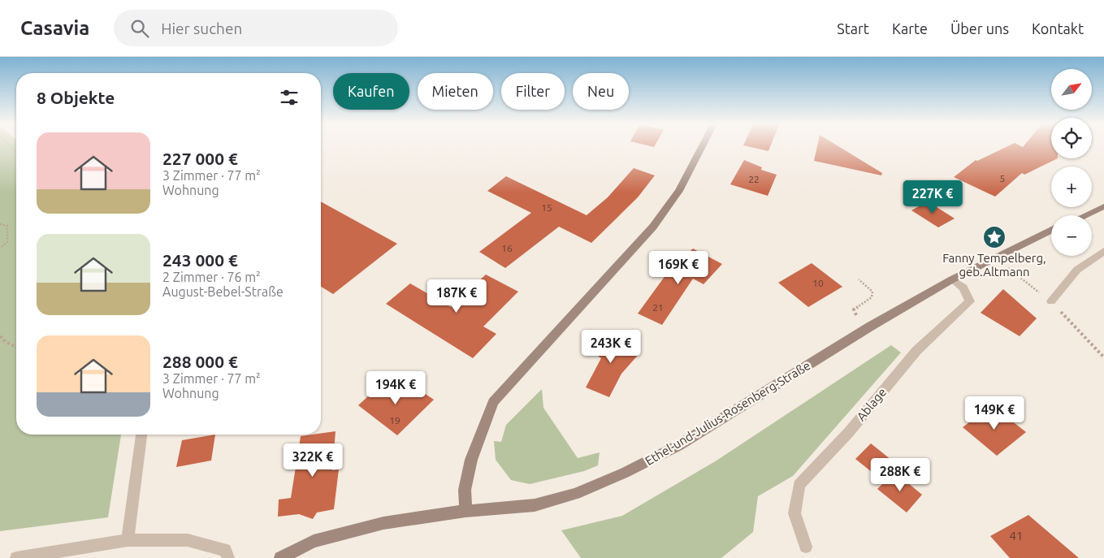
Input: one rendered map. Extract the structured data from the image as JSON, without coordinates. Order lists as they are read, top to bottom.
{
  "streets": {
    "main road": ["Ethel-und-Julius-Rosenberg-Straße"],
    "street": ["Ablage"]
  },
  "crossings": [
    ["Ablage", "Ethel-und-Julius-Rosenberg-Straße"]
  ],
  "places": {
    "place": ["Fanny Tempelberg, geb.Altmann"]
  },
  "house_numbers": [
    "5",
    "22",
    "15",
    "16",
    "10",
    "21",
    "19",
    "41"
  ],
  "north": "top right",
  "page": {
    "header": "Casavia",
    "search": "Hier suchen",
    "nav": [
      "Start",
      "Karte",
      "Über uns",
      "Kontakt"
    ],
    "map_buttons": ["+", "−"],
    "chip": [
      "Kaufen",
      "Mieten",
      "Filter",
      "Neu"
    ],
    "heading": "8 Objekte",
    "list": [
      {
        "name": "227 000 €",
        "note": "3 Zimmer · 77 m² · Wohnung"
      },
      {
        "name": "243 000 €",
        "note": "2 Zimmer · 76 m² · August-Bebel-Straße"
      },
      {
        "name": "288 000 €",
        "note": "3 Zimmer · 77 m² · Wohnung"
      }
    ],
    "price": [
      "227K €",
      "169K €",
      "187K €",
      "243K €",
      "194K €",
      "149K €",
      "322K €",
      "288K €"
    ]
  }
}
